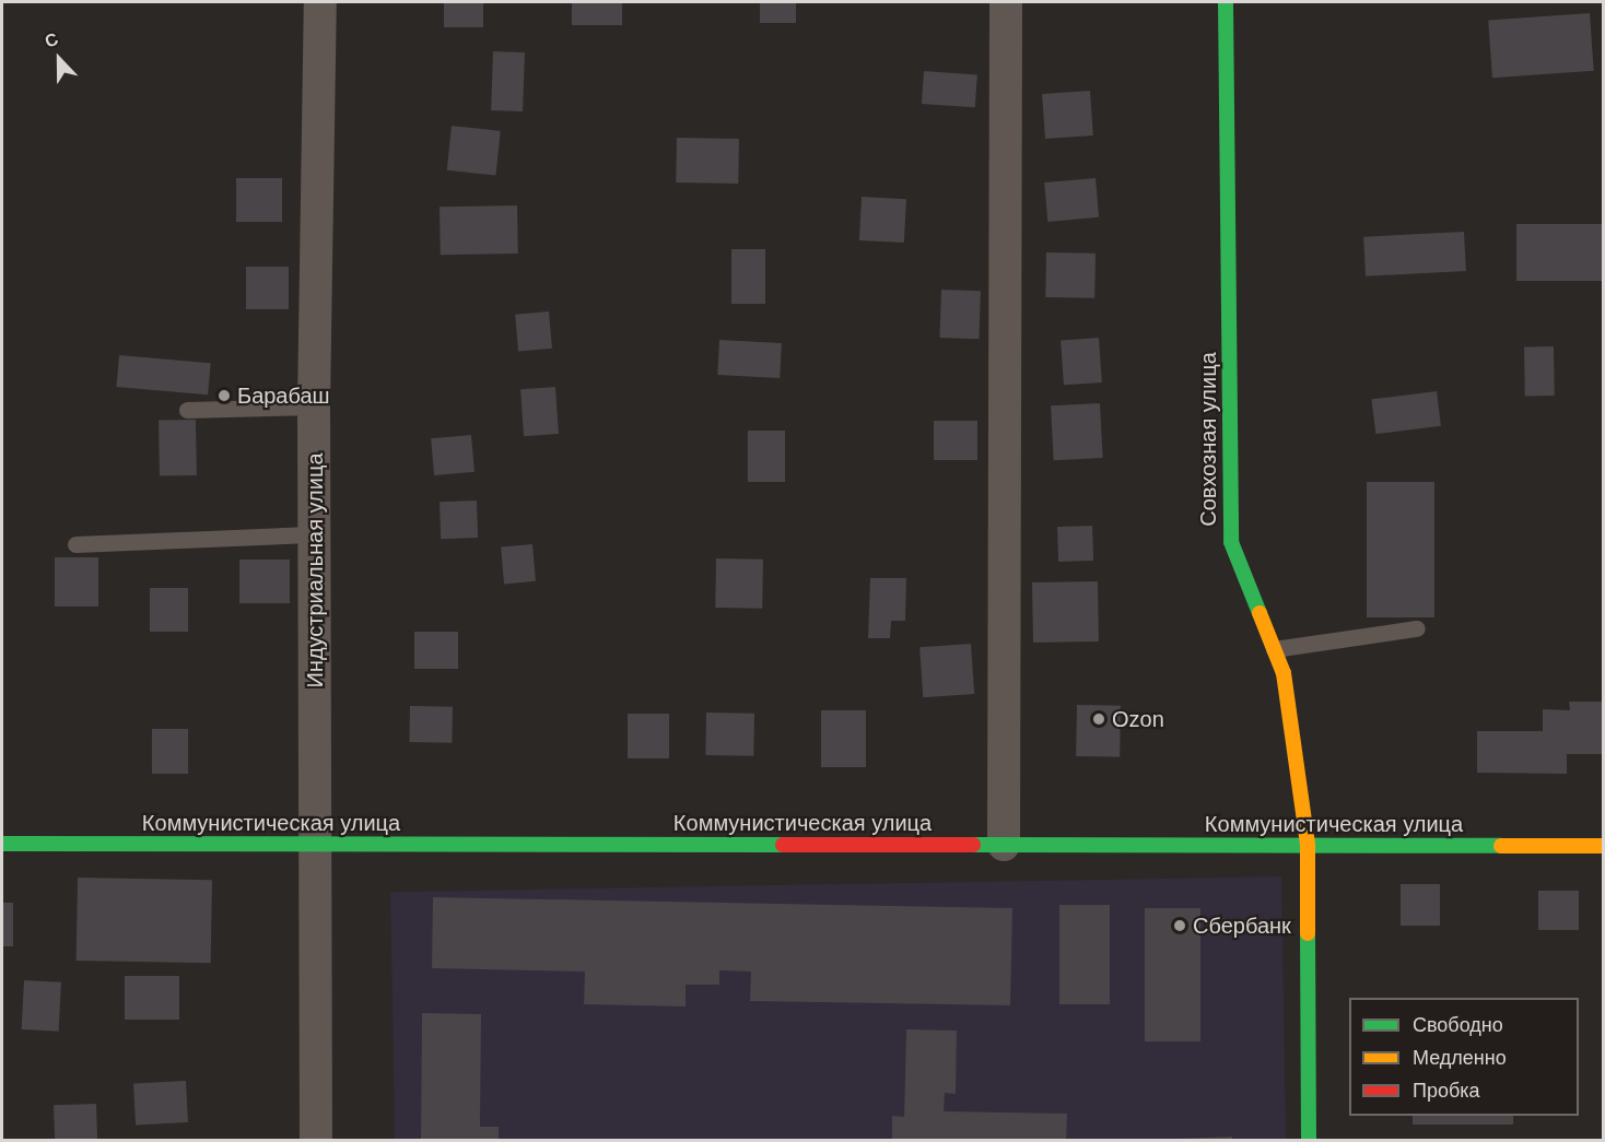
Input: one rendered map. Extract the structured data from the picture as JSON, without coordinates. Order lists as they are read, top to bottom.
{
  "streets": {
    "street": ["Совхозная улица", "Индустриальная улица", "Коммунистическая улица"]
  },
  "crossings": [
    ["Совхозная улица", "Коммунистическая улица"],
    ["Индустриальная улица", "Коммунистическая улица"]
  ],
  "places": ["Барабаш", "Ozon", "Сбербанк"],
  "legend": ["Свободно", "Медленно", "Пробка"],
  "north": "top"
}
